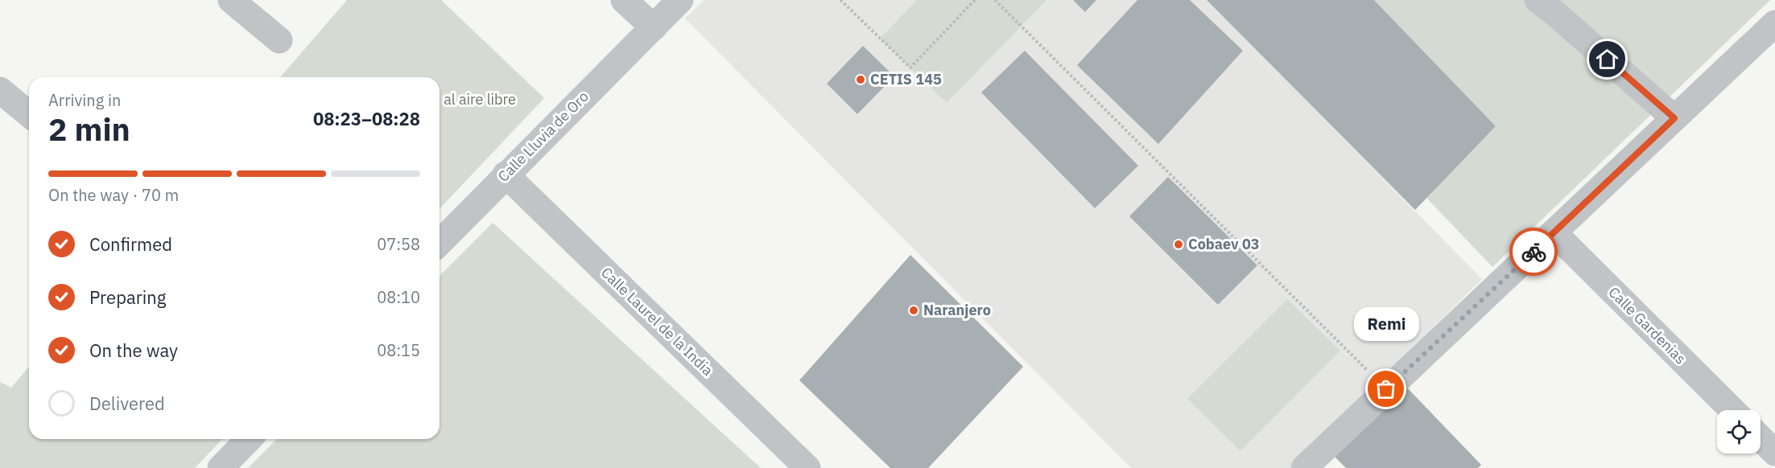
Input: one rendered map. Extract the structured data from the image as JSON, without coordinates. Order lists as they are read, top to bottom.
{
  "streets": {
    "street": ["Calle Lluvia de Oro", "Calle Laurel de la India", "Calle Gardenias"]
  },
  "crossings": [
    ["Calle Lluvia de Oro", "Calle Laurel de la India"]
  ],
  "parks": ["al aire libre"],
  "places": [
    "CETIS 145",
    "Cobaev 03",
    "Naranjero",
    "Remi"
  ],
  "page": {
    "heading": ["2 min", "Arriving in", "08:23–08:28"],
    "bar": "On the way · 70 m",
    "list": [
      ["Confirmed", "07:58"],
      ["Preparing", "08:10"],
      ["On the way", "08:15"],
      "Delivered"
    ],
    "bubble": "Remi"
  }
}
